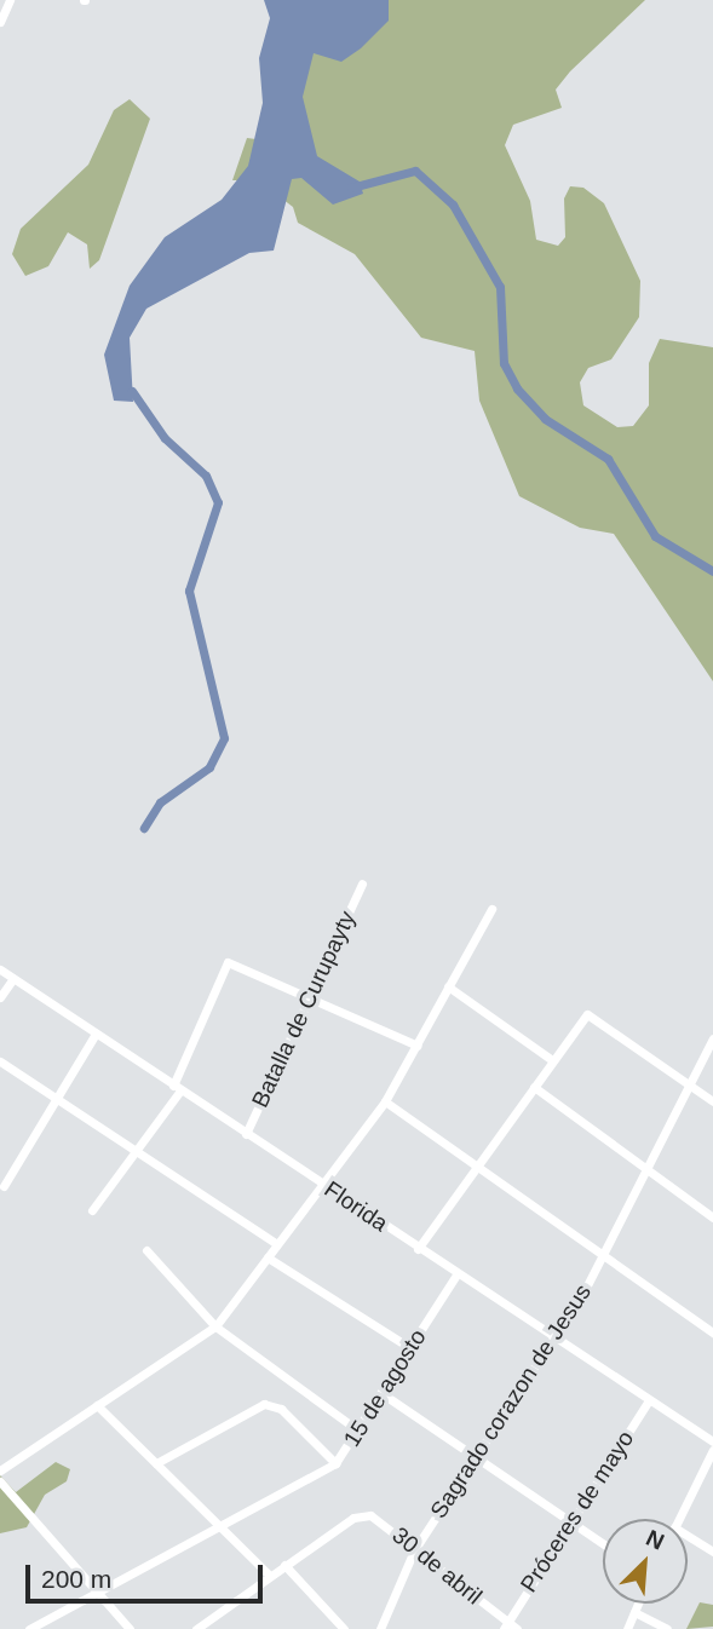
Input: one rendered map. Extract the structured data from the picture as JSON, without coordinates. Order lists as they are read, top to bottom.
{
  "streets": {
    "street": [
      "Batalla de Curupayty",
      "Florida",
      "15 de agosto",
      "Sagrado corazon de Jesus",
      "Próceres de mayo",
      "30 de abril"
    ]
  },
  "crossings": [
    ["Batalla de Curupayty", "Florida"],
    ["Florida", "15 de agosto"],
    ["Florida", "Sagrado corazon de Jesus"],
    ["Florida", "Próceres de mayo"],
    ["Sagrado corazon de Jesus", "30 de abril"],
    ["Próceres de mayo", "30 de abril"]
  ],
  "scale_bar": "200 m",
  "north": "top right"
}
